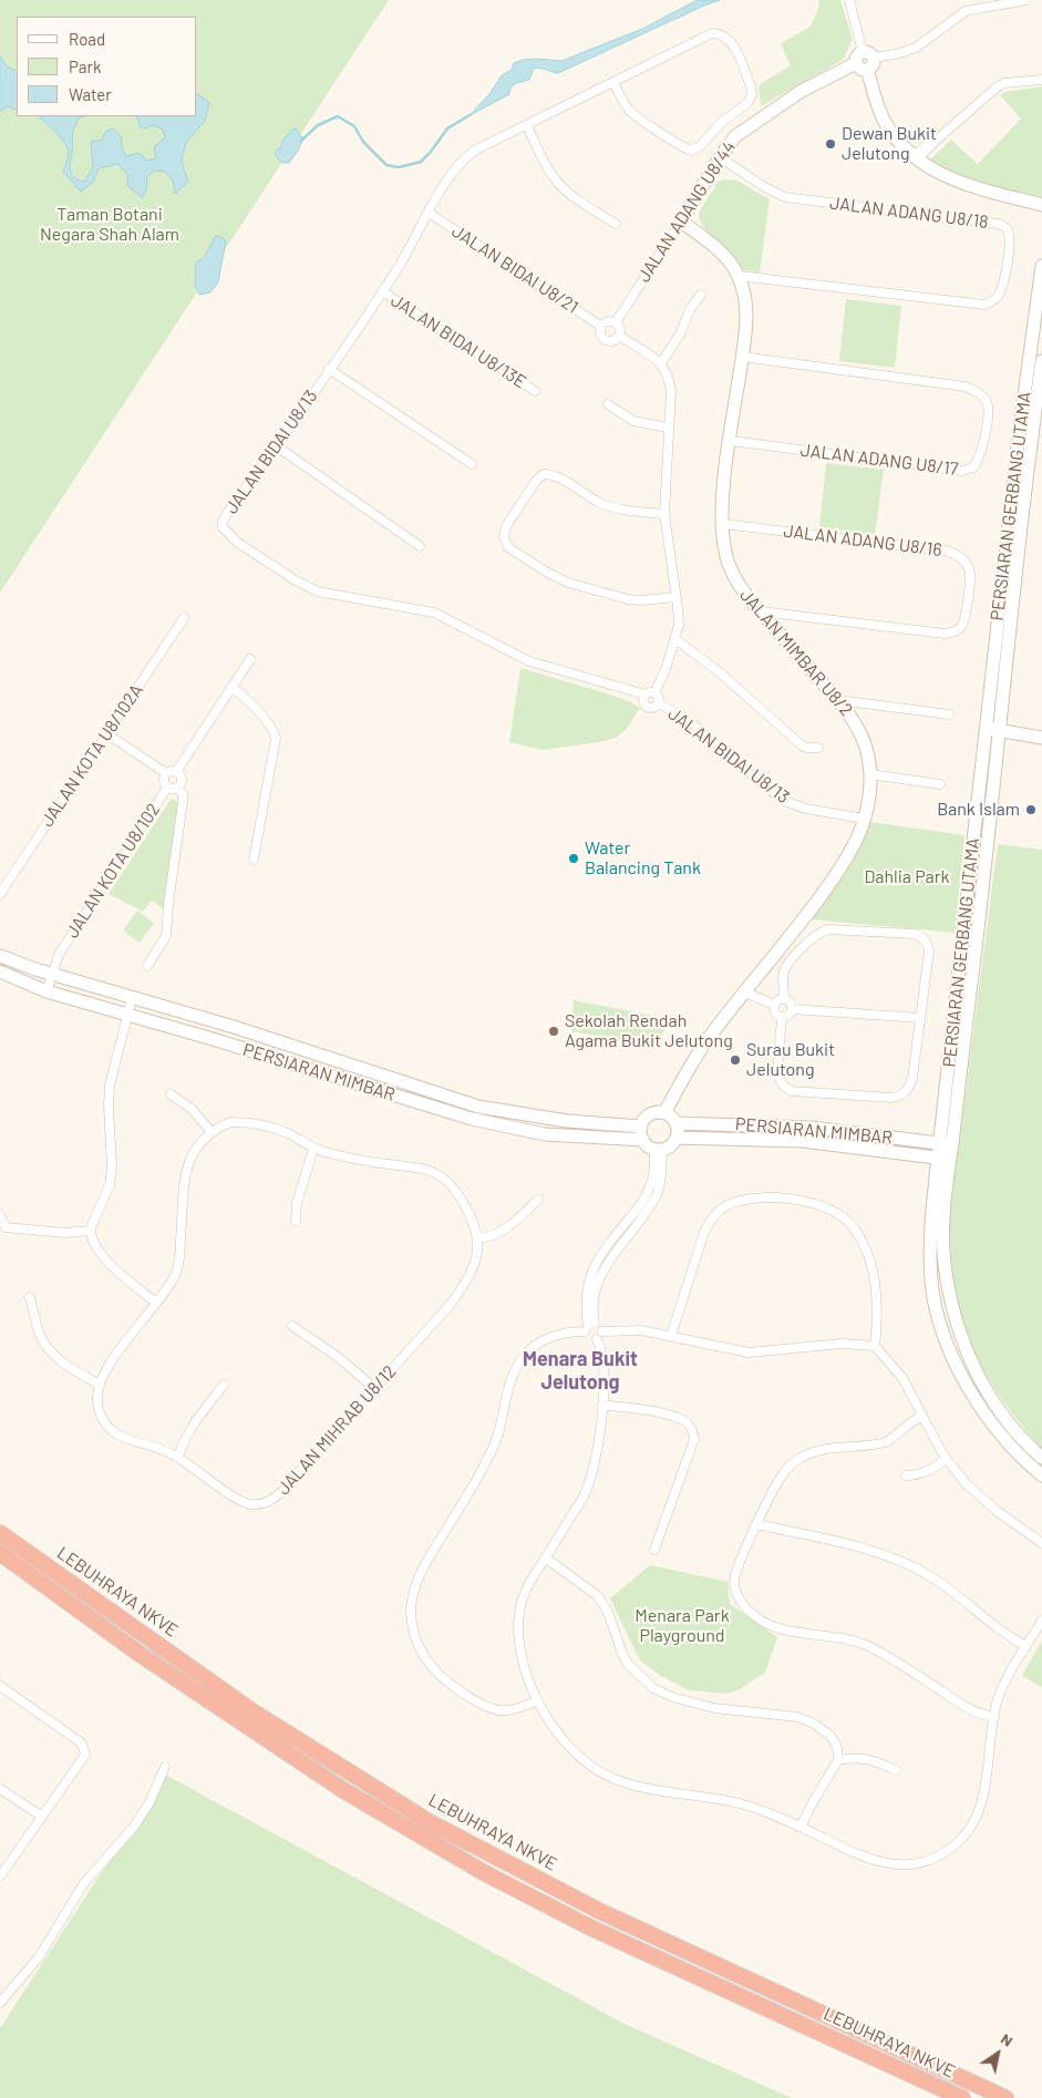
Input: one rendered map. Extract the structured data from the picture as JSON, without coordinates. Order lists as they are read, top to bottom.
{
  "streets": {
    "highway": ["LEBUHRAYA NKVE"],
    "street": [
      "JALAN ADANG U8/44",
      "JALAN ADANG U8/18",
      "JALAN BIDAI U8/21",
      "JALAN BIDAI U8/13E",
      "JALAN BIDAI U8/13",
      "JALAN ADANG U8/17",
      "PERSIARAN GERBANG UTAMA",
      "JALAN ADANG U8/16",
      "JALAN MIMBAR U8/2",
      "JALAN KOTA U8/102A",
      "JALAN KOTA U8/102",
      "PERSIARAN MIMBAR",
      "JALAN MIHRAB U8/12"
    ]
  },
  "crossings": [
    ["JALAN ADANG U8/44", "JALAN ADANG U8/18"],
    ["JALAN ADANG U8/44", "JALAN BIDAI U8/21"],
    ["JALAN ADANG U8/44", "JALAN MIMBAR U8/2"],
    ["JALAN ADANG U8/18", "JALAN MIMBAR U8/2"],
    ["JALAN BIDAI U8/21", "JALAN BIDAI U8/13"],
    ["JALAN BIDAI U8/13E", "JALAN BIDAI U8/13"],
    ["JALAN BIDAI U8/13", "JALAN MIMBAR U8/2"],
    ["JALAN ADANG U8/17", "JALAN MIMBAR U8/2"],
    ["PERSIARAN GERBANG UTAMA", "PERSIARAN MIMBAR"],
    ["JALAN ADANG U8/16", "JALAN MIMBAR U8/2"],
    ["JALAN MIMBAR U8/2", "PERSIARAN MIMBAR"],
    ["JALAN KOTA U8/102", "PERSIARAN MIMBAR"]
  ],
  "districts": ["Menara Bukit Jelutong"],
  "parks": ["Taman Botani Negara Shah Alam", "Dahlia Park", "Menara Park Playground"],
  "places": [
    "Dewan Bukit Jelutong",
    "Bank Islam",
    "Water Balancing Tank",
    "Sekolah Rendah Agama Bukit Jelutong",
    "Surau Bukit Jelutong"
  ],
  "legend": ["Road", "Park", "Water"],
  "north": "top right"
}
